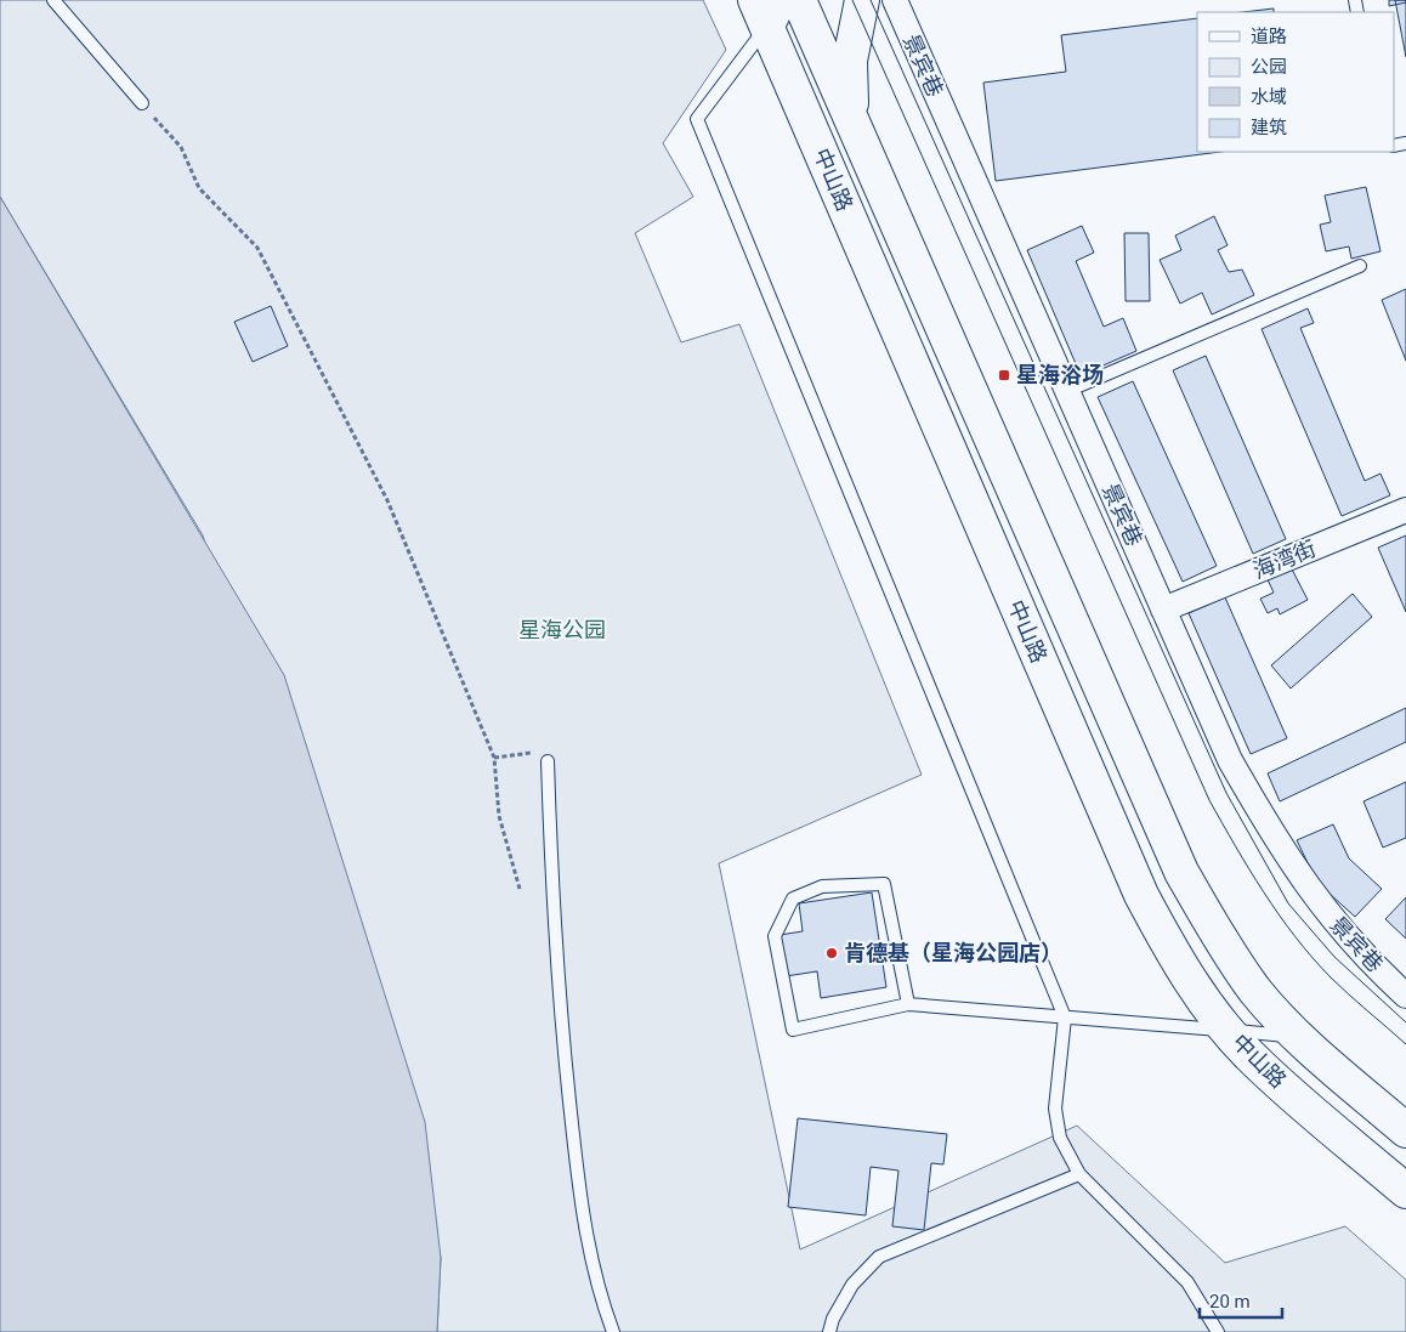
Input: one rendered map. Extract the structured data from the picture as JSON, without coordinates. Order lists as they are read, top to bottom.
{
  "streets": {
    "highway": ["中山路"],
    "street": ["景宾巷", "海湾街"]
  },
  "crossings": [
    ["景宾巷", "海湾街"]
  ],
  "parks": ["星海公园"],
  "places": {
    "transit": ["星海浴场"],
    "other": ["肯德基（星海公园店）"]
  },
  "legend": [
    "道路",
    "公园",
    "水域",
    "建筑"
  ],
  "scale_bar": "20 m"
}
